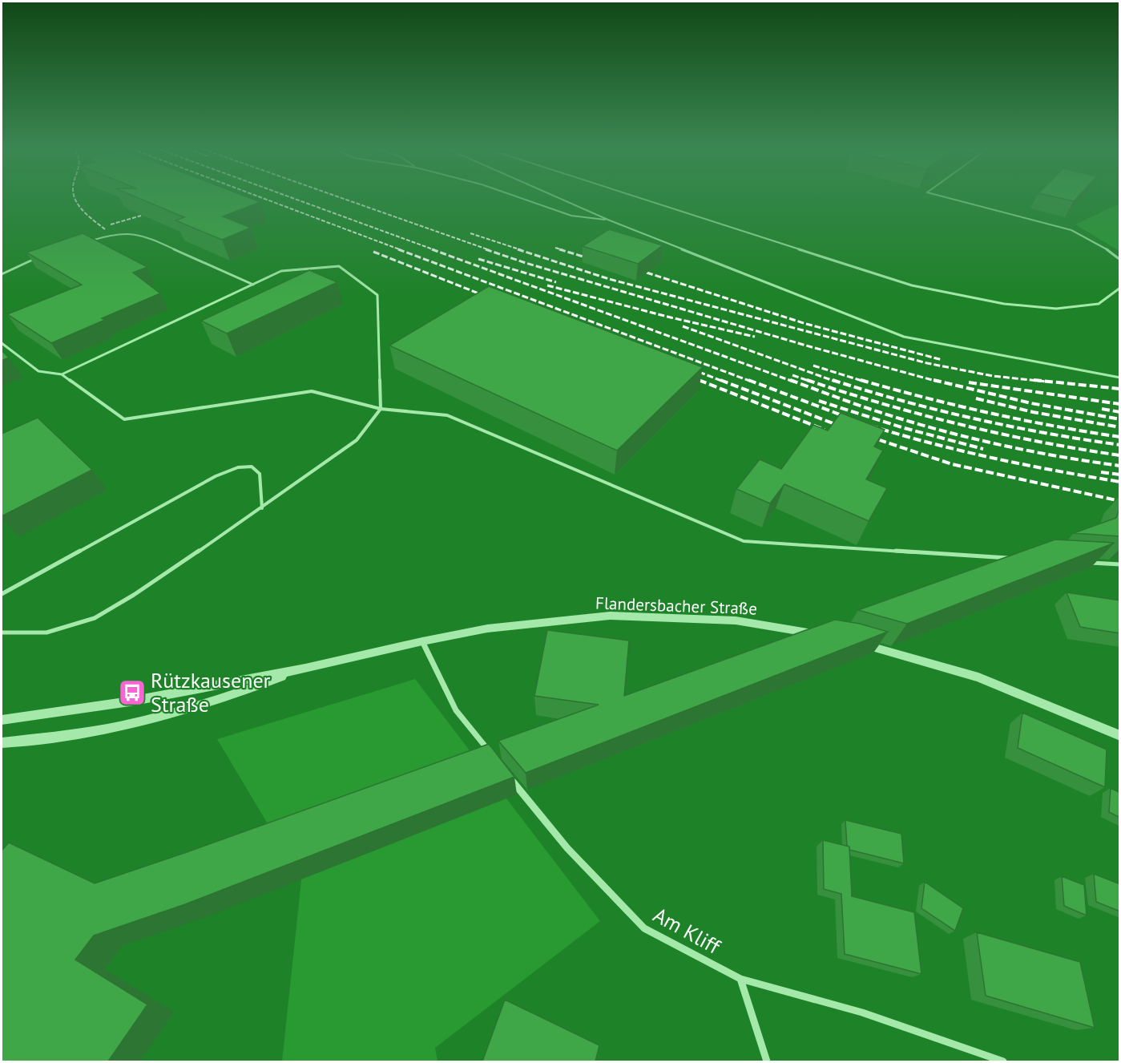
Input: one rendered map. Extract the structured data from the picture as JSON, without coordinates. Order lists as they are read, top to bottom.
{
  "streets": {
    "street": ["Flandersbacher Straße", "Am Kliff"]
  },
  "places": {
    "bus stop": ["Rützkausener Straße"]
  }
}
